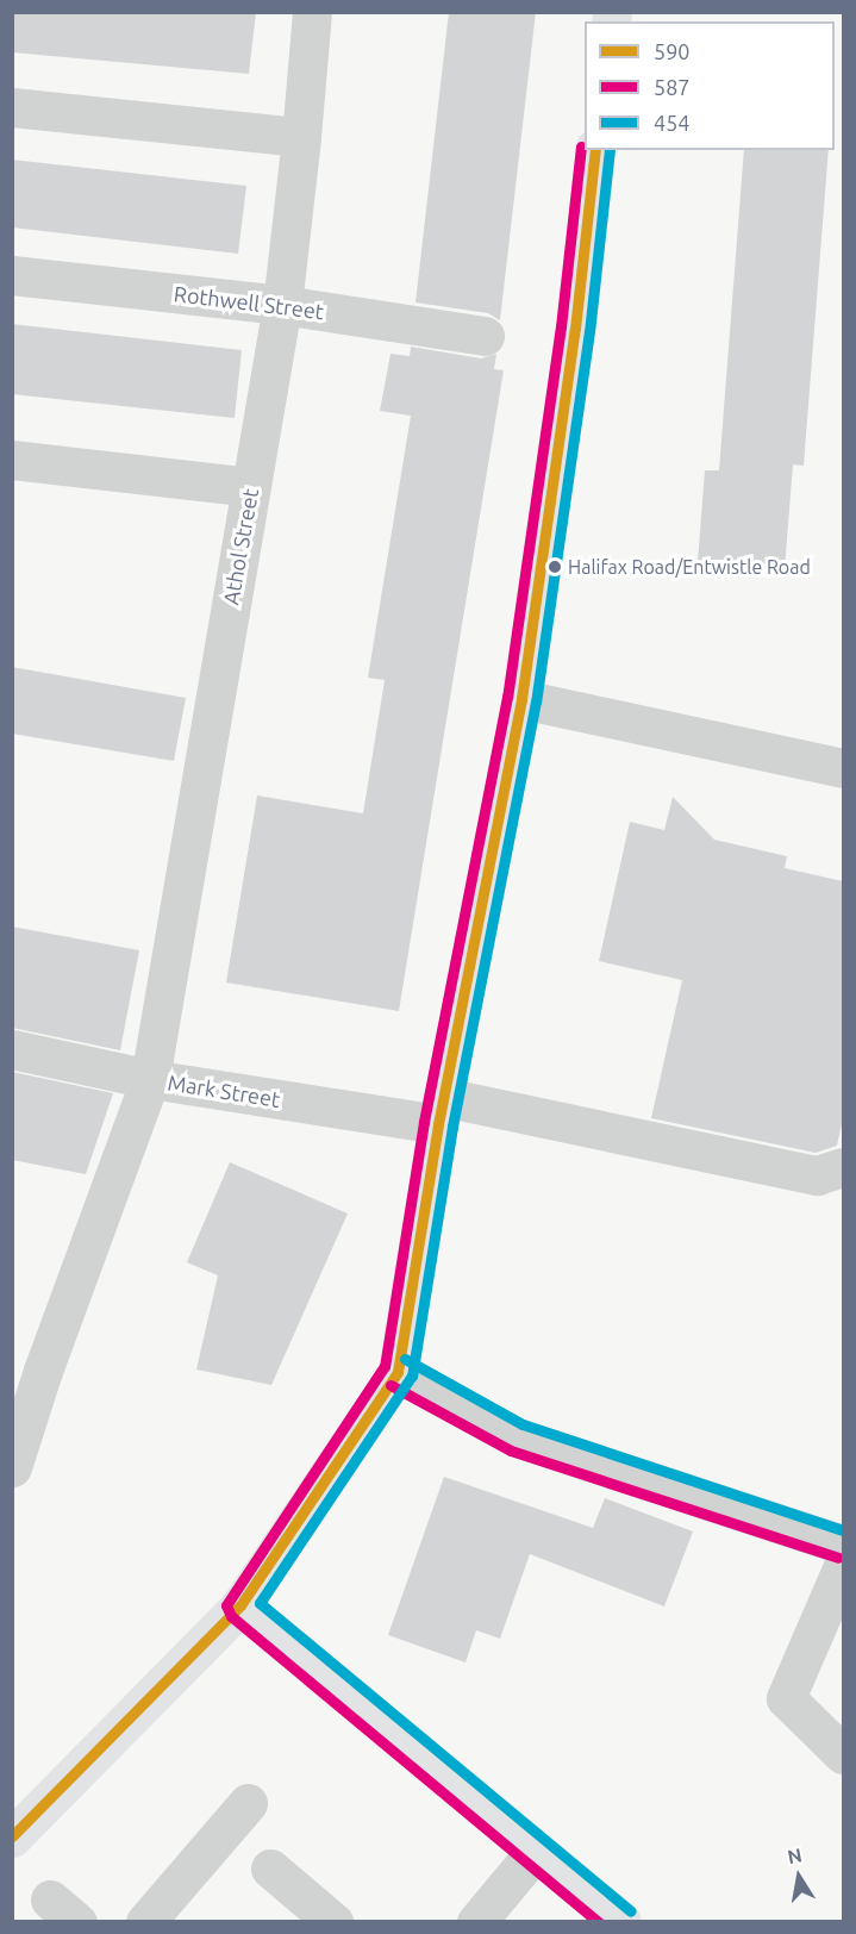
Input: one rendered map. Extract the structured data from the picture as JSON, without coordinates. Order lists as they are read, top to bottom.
{
  "streets": {
    "street": ["Rothwell Street", "Athol Street", "Mark Street"]
  },
  "crossings": [
    ["Rothwell Street", "Athol Street"],
    ["Athol Street", "Mark Street"]
  ],
  "places": ["Halifax Road/Entwistle Road"],
  "lines": ["transit line 587", "transit line 590", "transit line 454"],
  "legend": ["590", "587", "454"],
  "north": "top"
}
